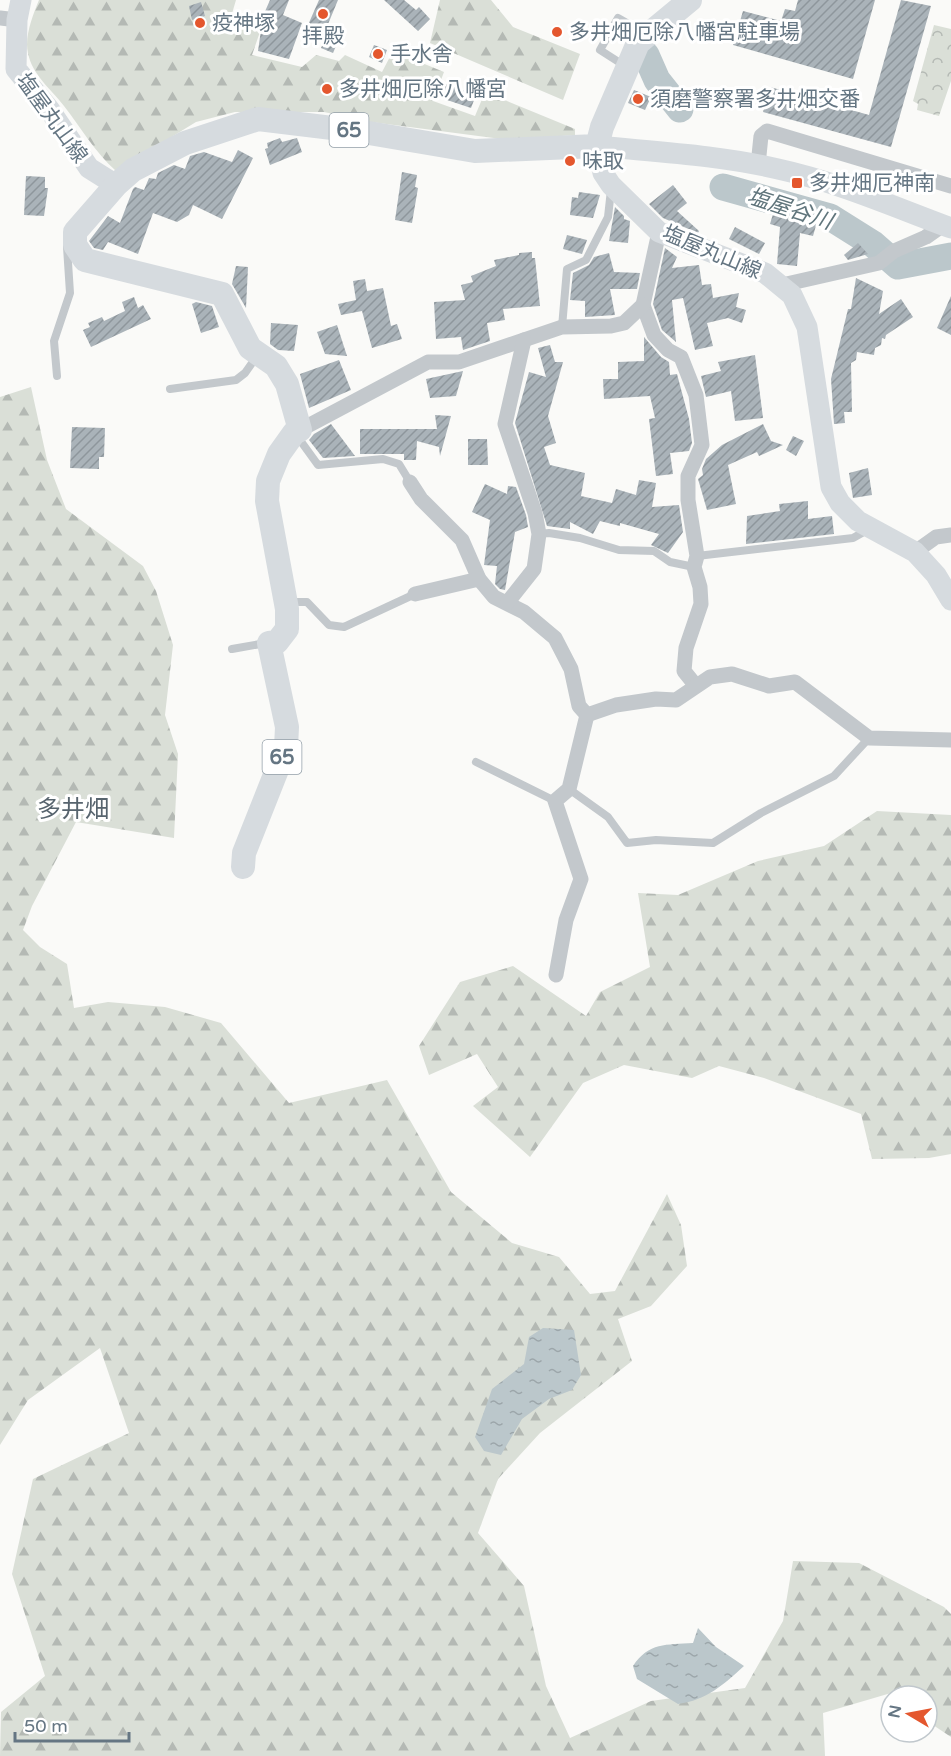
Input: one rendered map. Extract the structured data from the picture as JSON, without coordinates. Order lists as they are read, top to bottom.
{
  "streets": {
    "main road": ["65"],
    "street": ["塩屋丸山線"]
  },
  "crossings": [
    ["塩屋丸山線", "65"]
  ],
  "districts": ["多井畑"],
  "water": ["塩屋谷川"],
  "places": {
    "other": [
      "拝殿",
      "疫神塚",
      "多井畑厄除八幡宮駐車場",
      "手水舎",
      "多井畑厄除八幡宮",
      "須磨警察署多井畑交番",
      "味取"
    ],
    "transit": ["多井畑厄神南"]
  },
  "scale_bar": "50 m",
  "north": "left"
}
